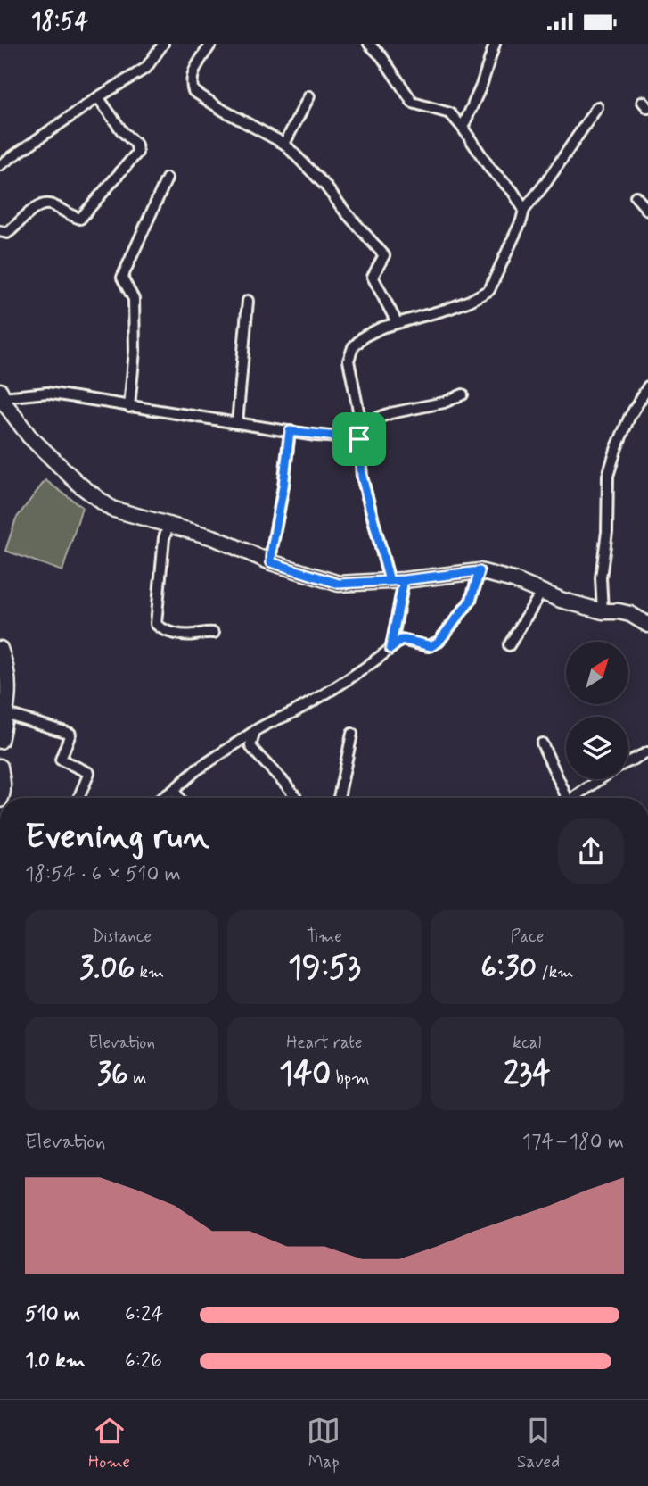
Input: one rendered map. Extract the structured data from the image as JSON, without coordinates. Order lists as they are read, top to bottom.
{
  "north": "top right",
  "page": {
    "status": "18:54",
    "heading": ["Evening run", "18:54 · 6 × 510 m"],
    "stats": [
      ["Distance", "3.06 km"],
      ["Time", "19:53"],
      ["Pace", "6:30 /km"],
      ["Elevation", "36 m"],
      ["Heart rate", "140 bpm"],
      ["kcal", "234"]
    ],
    "chart": ["Elevation", "174–180 m"],
    "list": [
      {
        "name": "510 m",
        "note": "6:24"
      },
      {
        "name": "1.0 km",
        "note": "6:26"
      }
    ],
    "tabs": ["Home", "Map", "Saved"]
  }
}
